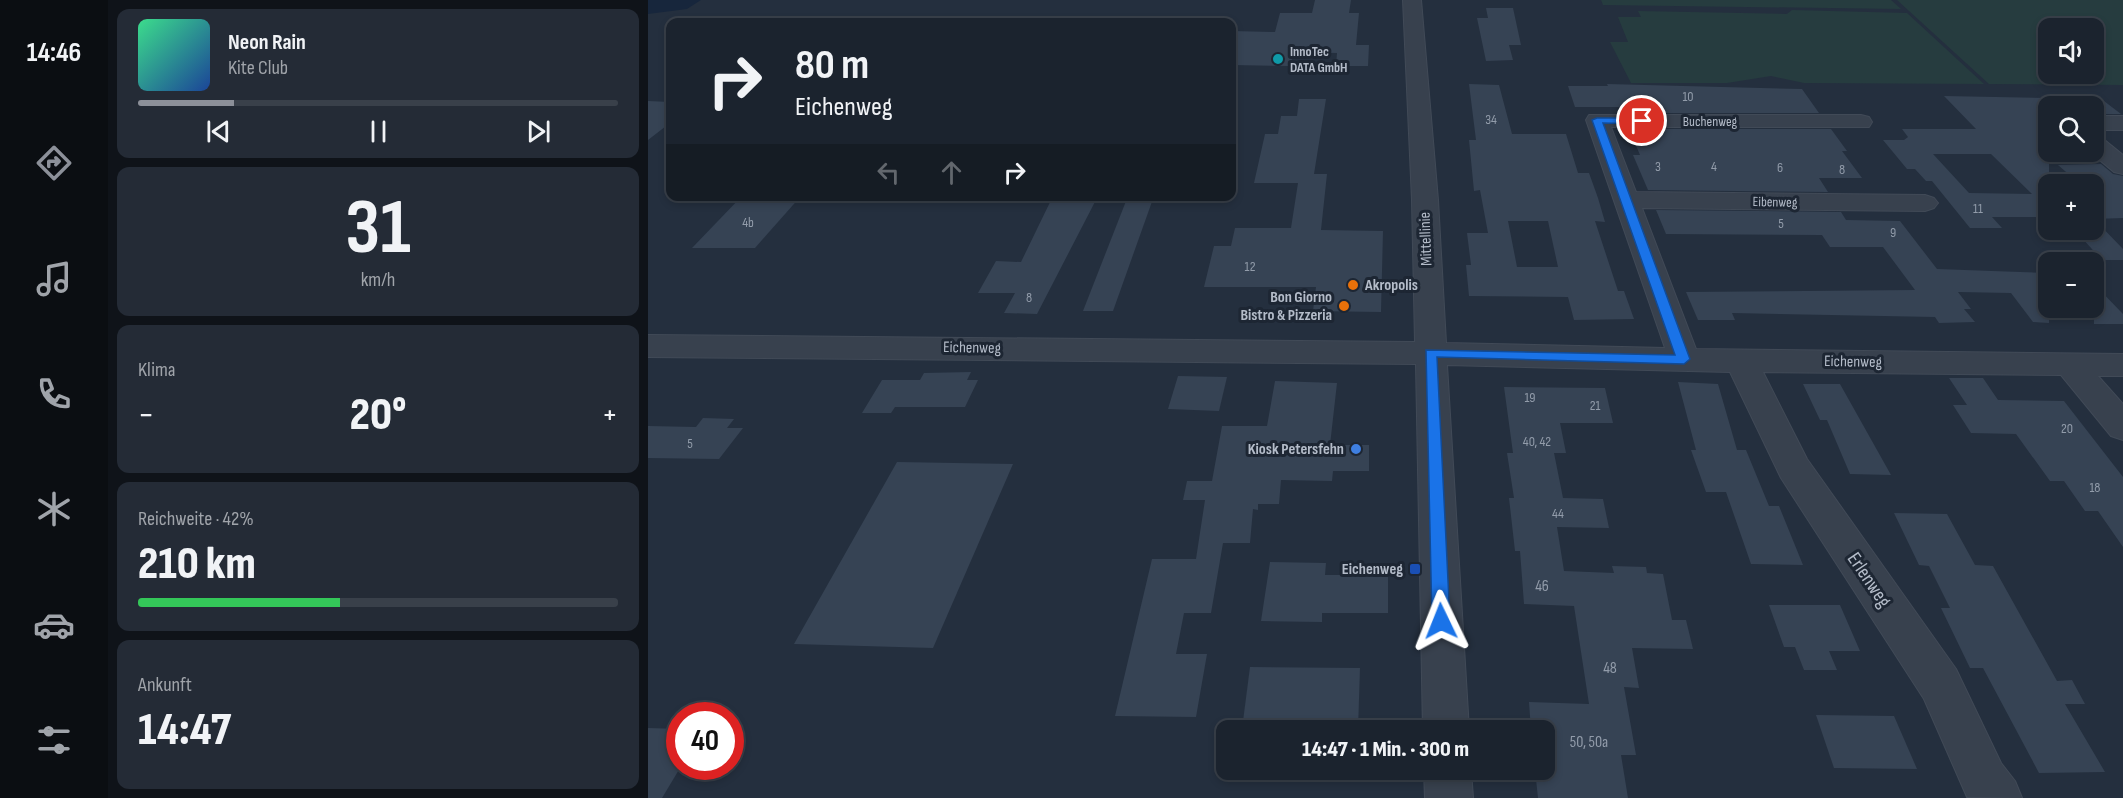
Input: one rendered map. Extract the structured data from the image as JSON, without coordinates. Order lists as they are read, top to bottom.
{
  "streets": {
    "street": [
      "Buchenweg",
      "Eibenweg",
      "Mittellinie",
      "Eichenweg",
      "Erlenweg"
    ]
  },
  "crossings": [
    ["Buchenweg", "Eibenweg"],
    ["Buchenweg", "Eichenweg"],
    ["Mittellinie", "Eichenweg"],
    ["Eichenweg", "Erlenweg"]
  ],
  "places": {
    "other": [
      "InnoTec DATA GmbH",
      "Akropolis",
      "Bon Giorno Bistro & Pizzeria",
      "Kiosk Petersfehn"
    ],
    "transit": ["Eichenweg"]
  },
  "house_numbers": [
    "10",
    "34",
    "3",
    "4",
    "6",
    "8",
    "11",
    "4b",
    "5",
    "9",
    "12",
    "8",
    "19",
    "21",
    "20",
    "40, 42",
    "5",
    "18",
    "44",
    "46",
    "48",
    "50, 50a"
  ],
  "page": {
    "tabs": "14:46",
    "map_buttons": ["+", "−"],
    "turn": ["80 m", "Eichenweg"],
    "song": ["Neon Rain", "Kite Club"],
    "tile": [
      ["31", "km/h"],
      "Klima",
      ["Reichweite · 42%", "210 km"],
      ["Ankunft", "14:47"]
    ],
    "heat": ["−", "20°", "+"],
    "limit": "40",
    "trip": "14:47 · 1 Min. · 300 m"
  }
}
